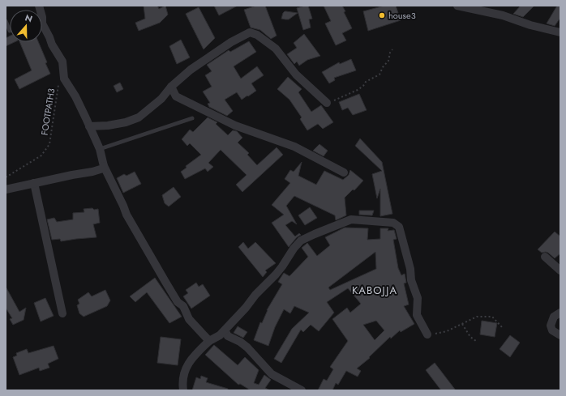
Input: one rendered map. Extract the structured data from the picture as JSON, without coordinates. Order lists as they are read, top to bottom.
{
  "streets": {
    "path": ["FOOTPATH3"]
  },
  "districts": ["KABOJJA"],
  "places": ["house3"],
  "north": "top"
}
